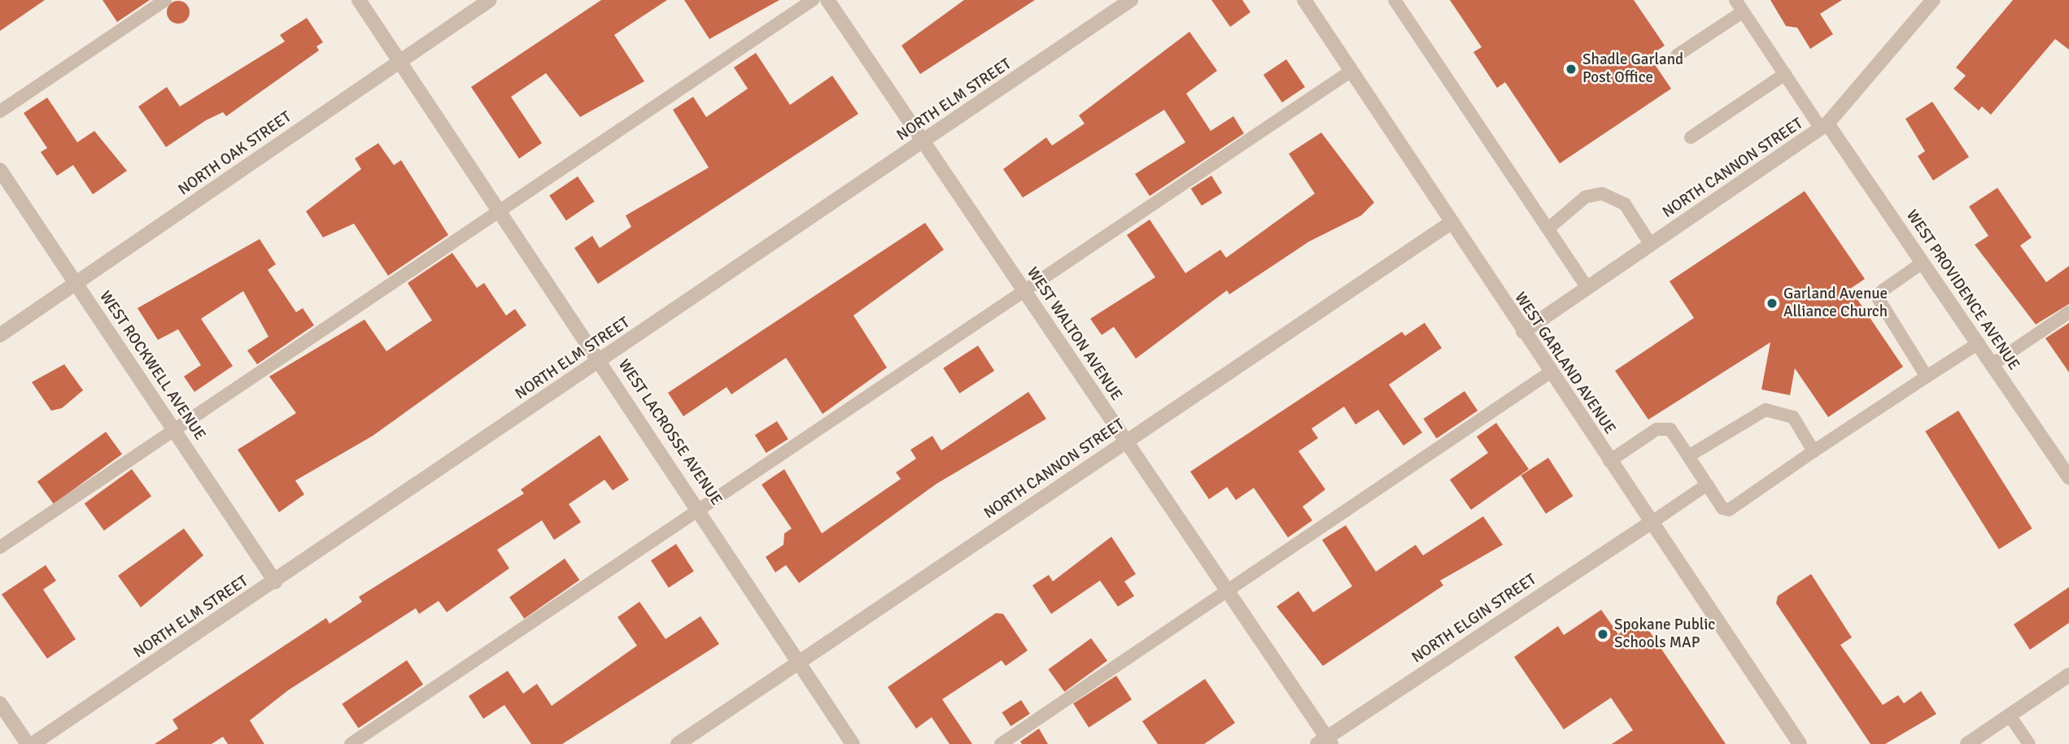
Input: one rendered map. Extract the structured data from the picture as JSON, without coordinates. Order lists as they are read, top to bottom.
{
  "streets": {
    "street": [
      "NORTH ELM STREET",
      "NORTH OAK STREET",
      "NORTH CANNON STREET",
      "WEST PROVIDENCE AVENUE",
      "WEST WALTON AVENUE",
      "WEST GARLAND AVENUE",
      "WEST ROCKWELL AVENUE",
      "WEST LACROSSE AVENUE",
      "NORTH ELGIN STREET"
    ]
  },
  "crossings": [
    ["NORTH ELM STREET", "WEST WALTON AVENUE"],
    ["NORTH ELM STREET", "WEST ROCKWELL AVENUE"],
    ["NORTH ELM STREET", "WEST LACROSSE AVENUE"],
    ["NORTH OAK STREET", "WEST ROCKWELL AVENUE"],
    ["NORTH OAK STREET", "WEST LACROSSE AVENUE"],
    ["NORTH CANNON STREET", "WEST PROVIDENCE AVENUE"],
    ["NORTH CANNON STREET", "WEST WALTON AVENUE"],
    ["NORTH CANNON STREET", "WEST GARLAND AVENUE"],
    ["NORTH CANNON STREET", "WEST LACROSSE AVENUE"],
    ["WEST WALTON AVENUE", "NORTH ELGIN STREET"],
    ["WEST GARLAND AVENUE", "NORTH ELGIN STREET"]
  ],
  "places": ["Shadle Garland Post Office", "Garland Avenue Alliance Church", "Spokane Public Schools MAP"]
}
